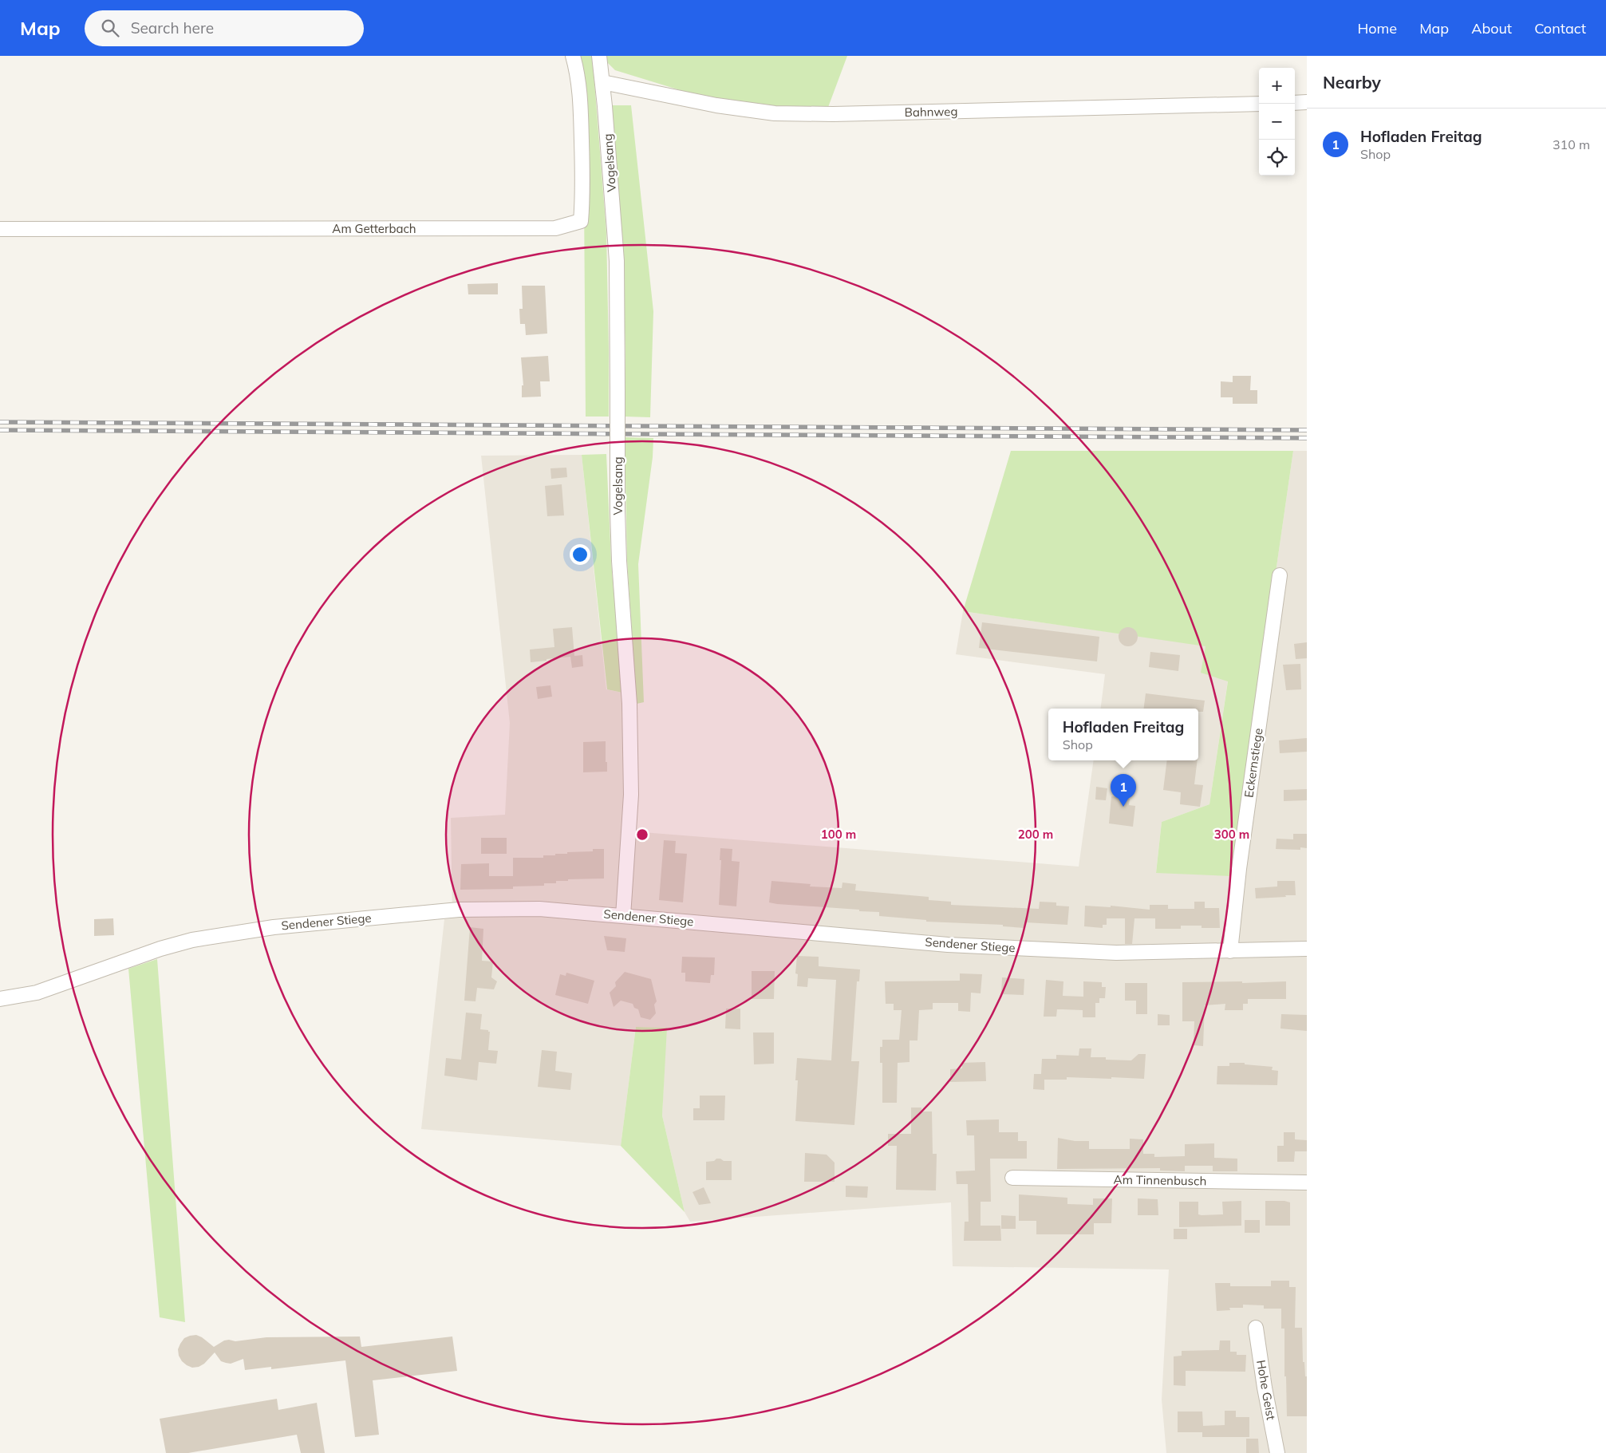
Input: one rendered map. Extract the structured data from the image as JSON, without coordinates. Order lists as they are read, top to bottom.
{
  "streets": {
    "street": [
      "Bahnweg",
      "Vogelsang",
      "Am Getterbach",
      "Eckernstiege",
      "Sendener Stiege",
      "Am Tinnenbusch",
      "Hohe Geist"
    ]
  },
  "crossings": [
    ["Bahnweg", "Vogelsang"],
    ["Vogelsang", "Sendener Stiege"],
    ["Eckernstiege", "Sendener Stiege"]
  ],
  "page": {
    "header": "Map",
    "search": "Search here",
    "nav": [
      "Home",
      "Map",
      "About",
      "Contact"
    ],
    "heading": "Nearby",
    "map_buttons": ["+", "−"],
    "list": [
      {
        "mark": "1",
        "name": "Hofladen Freitag",
        "note": "Shop",
        "value": "310 m"
      }
    ],
    "popup": ["Hofladen Freitag", "Shop"],
    "pins": "1"
  },
  "rings": ["100 m", "200 m", "300 m"]
}
